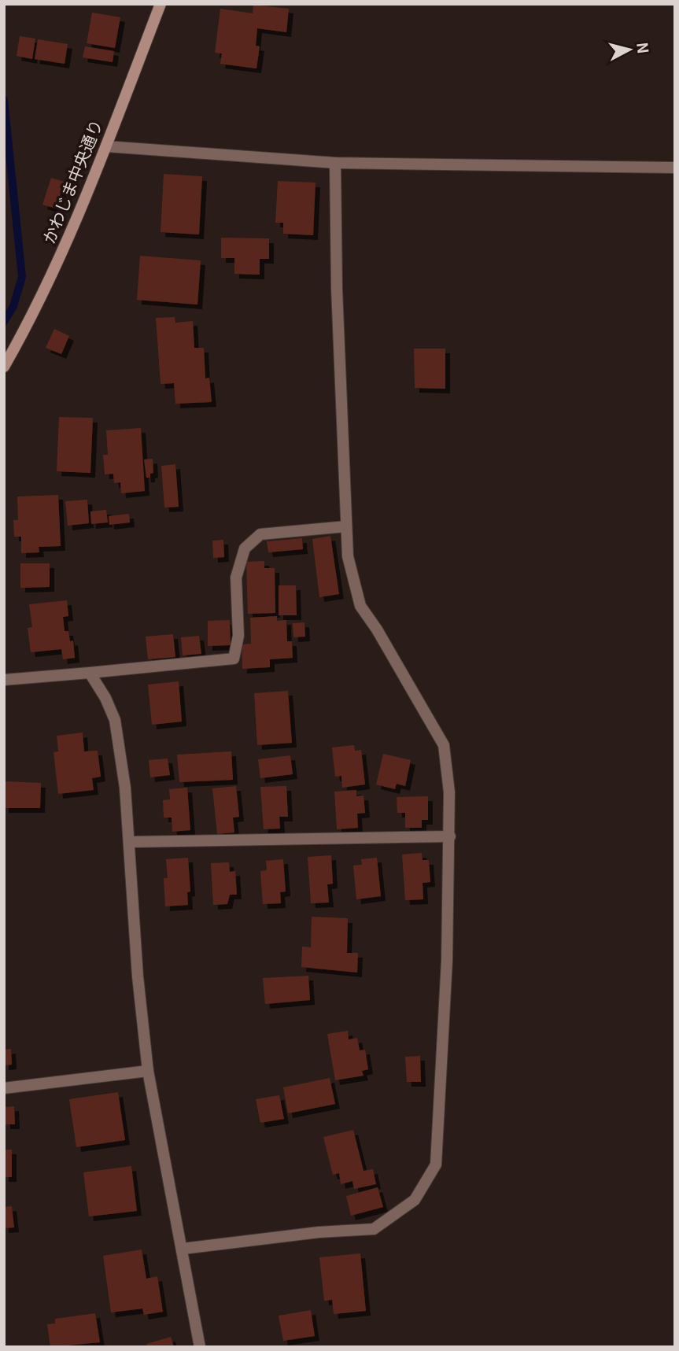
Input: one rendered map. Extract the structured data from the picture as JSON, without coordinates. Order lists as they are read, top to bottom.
{
  "streets": {
    "street": ["かわじま中央通り"]
  },
  "north": "right"
}
